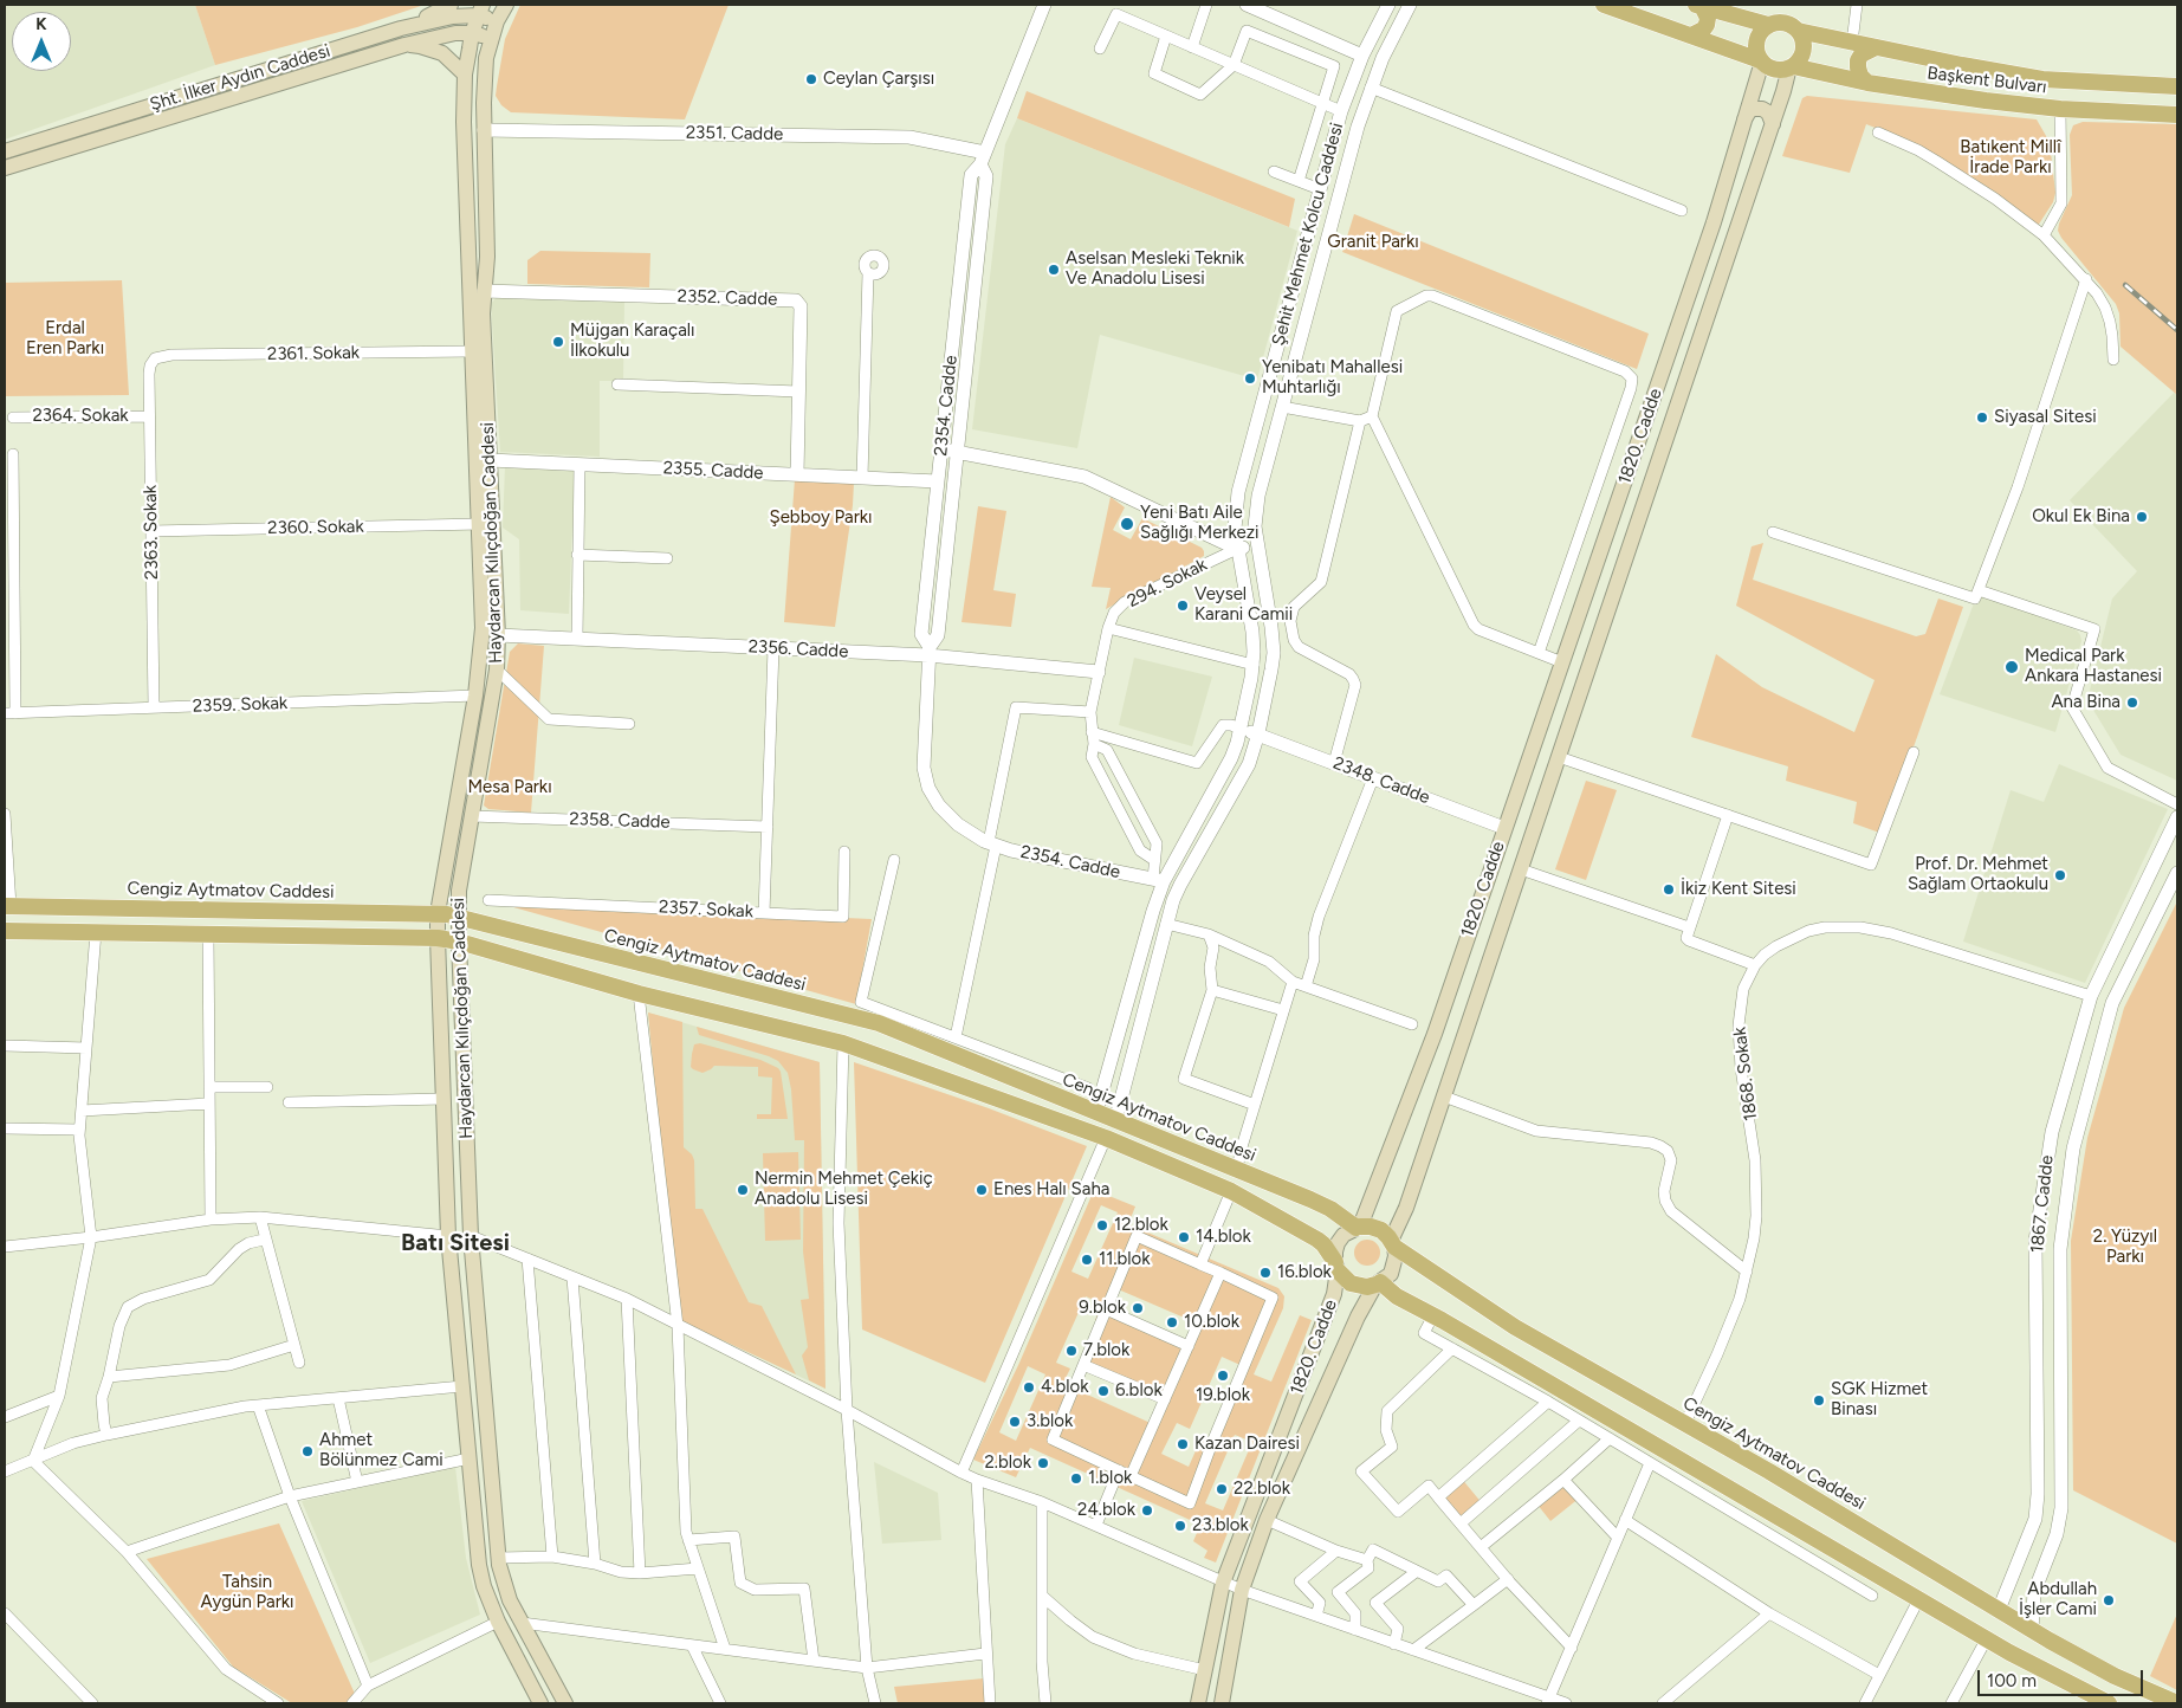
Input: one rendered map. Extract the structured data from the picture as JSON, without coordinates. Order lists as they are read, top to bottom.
{
  "streets": {
    "main road": [
      "Şht. İlker Aydın Caddesi",
      "Başkent Bulvarı",
      "1820. Cadde",
      "Haydarcan Kılıçdoğan Caddesi",
      "Cengiz Aytmatov Caddesi"
    ],
    "street": [
      "2351. Cadde",
      "Şehit Mehmet Kolcu Caddesi",
      "2352. Cadde",
      "2361. Sokak",
      "2354. Cadde",
      "2364. Sokak",
      "2355. Cadde",
      "2360. Sokak",
      "2363. Sokak",
      "294. Sokak",
      "2356. Cadde",
      "2359. Sokak",
      "2348. Cadde",
      "2358. Cadde",
      "2357. Sokak",
      "1868. Sokak",
      "1867. Cadde"
    ]
  },
  "crossings": [
    ["Şht. İlker Aydın Caddesi", "Haydarcan Kılıçdoğan Caddesi"],
    ["Başkent Bulvarı", "1820. Cadde"],
    ["2351. Cadde", "2354. Cadde"],
    ["2351. Cadde", "Haydarcan Kılıçdoğan Caddesi"],
    ["Şehit Mehmet Kolcu Caddesi", "2354. Cadde"],
    ["Şehit Mehmet Kolcu Caddesi", "294. Sokak"],
    ["Şehit Mehmet Kolcu Caddesi", "2348. Cadde"],
    ["Şehit Mehmet Kolcu Caddesi", "Cengiz Aytmatov Caddesi"],
    ["2352. Cadde", "2355. Cadde"],
    ["2352. Cadde", "Haydarcan Kılıçdoğan Caddesi"],
    ["2361. Sokak", "2363. Sokak"],
    ["2361. Sokak", "Haydarcan Kılıçdoğan Caddesi"],
    ["2354. Cadde", "2355. Cadde"],
    ["2354. Cadde", "2356. Cadde"],
    ["2364. Sokak", "2363. Sokak"],
    ["1820. Cadde", "2348. Cadde"],
    ["1820. Cadde", "Cengiz Aytmatov Caddesi"],
    ["2355. Cadde", "Haydarcan Kılıçdoğan Caddesi"],
    ["2360. Sokak", "2363. Sokak"],
    ["2360. Sokak", "Haydarcan Kılıçdoğan Caddesi"],
    ["2363. Sokak", "2359. Sokak"],
    ["Haydarcan Kılıçdoğan Caddesi", "2356. Cadde"],
    ["Haydarcan Kılıçdoğan Caddesi", "2359. Sokak"],
    ["Haydarcan Kılıçdoğan Caddesi", "2358. Cadde"],
    ["Haydarcan Kılıçdoğan Caddesi", "Cengiz Aytmatov Caddesi"],
    ["294. Sokak", "2356. Cadde"],
    ["2356. Cadde", "2357. Sokak"],
    ["2358. Cadde", "2357. Sokak"],
    ["Cengiz Aytmatov Caddesi", "1868. Sokak"],
    ["Cengiz Aytmatov Caddesi", "1867. Cadde"],
    ["1868. Sokak", "1867. Cadde"]
  ],
  "districts": ["Batı Sitesi"],
  "parks": [
    "Batıkent Millî İrade Parkı",
    "Granit Parkı",
    "Erdal Eren Parkı",
    "Şebboy Parkı",
    "Mesa Parkı",
    "2. Yüzyıl Parkı",
    "Tahsin Aygün Parkı"
  ],
  "places": [
    "Ceylan Çarşısı",
    "Aselsan Mesleki Teknik Ve Anadolu Lisesi",
    "Müjgan Karaçalı İlkokulu",
    "Yenibatı Mahallesi Muhtarlığı",
    "Siyasal Sitesi",
    "Okul Ek Bina",
    "Yeni Batı Aile Sağlığı Merkezi",
    "Veysel Karani Camii",
    "Medical Park Ankara Hastanesi",
    "Ana Bina",
    "Prof. Dr. Mehmet Sağlam Ortaokulu",
    "İkiz Kent Sitesi",
    "Nermin Mehmet Çekiç Anadolu Lisesi",
    "Enes Halı Saha",
    "12.blok",
    "14.blok",
    "11.blok",
    "16.blok",
    "9.blok",
    "10.blok",
    "7.blok",
    "19.blok",
    "4.blok",
    "6.blok",
    "SGK Hizmet Binası",
    "3.blok",
    "Kazan Dairesi",
    "Ahmet Bölünmez Cami",
    "2.blok",
    "1.blok",
    "22.blok",
    "24.blok",
    "23.blok",
    "Abdullah İşler Cami"
  ],
  "scale_bar": "100 m",
  "north": "top"
}
